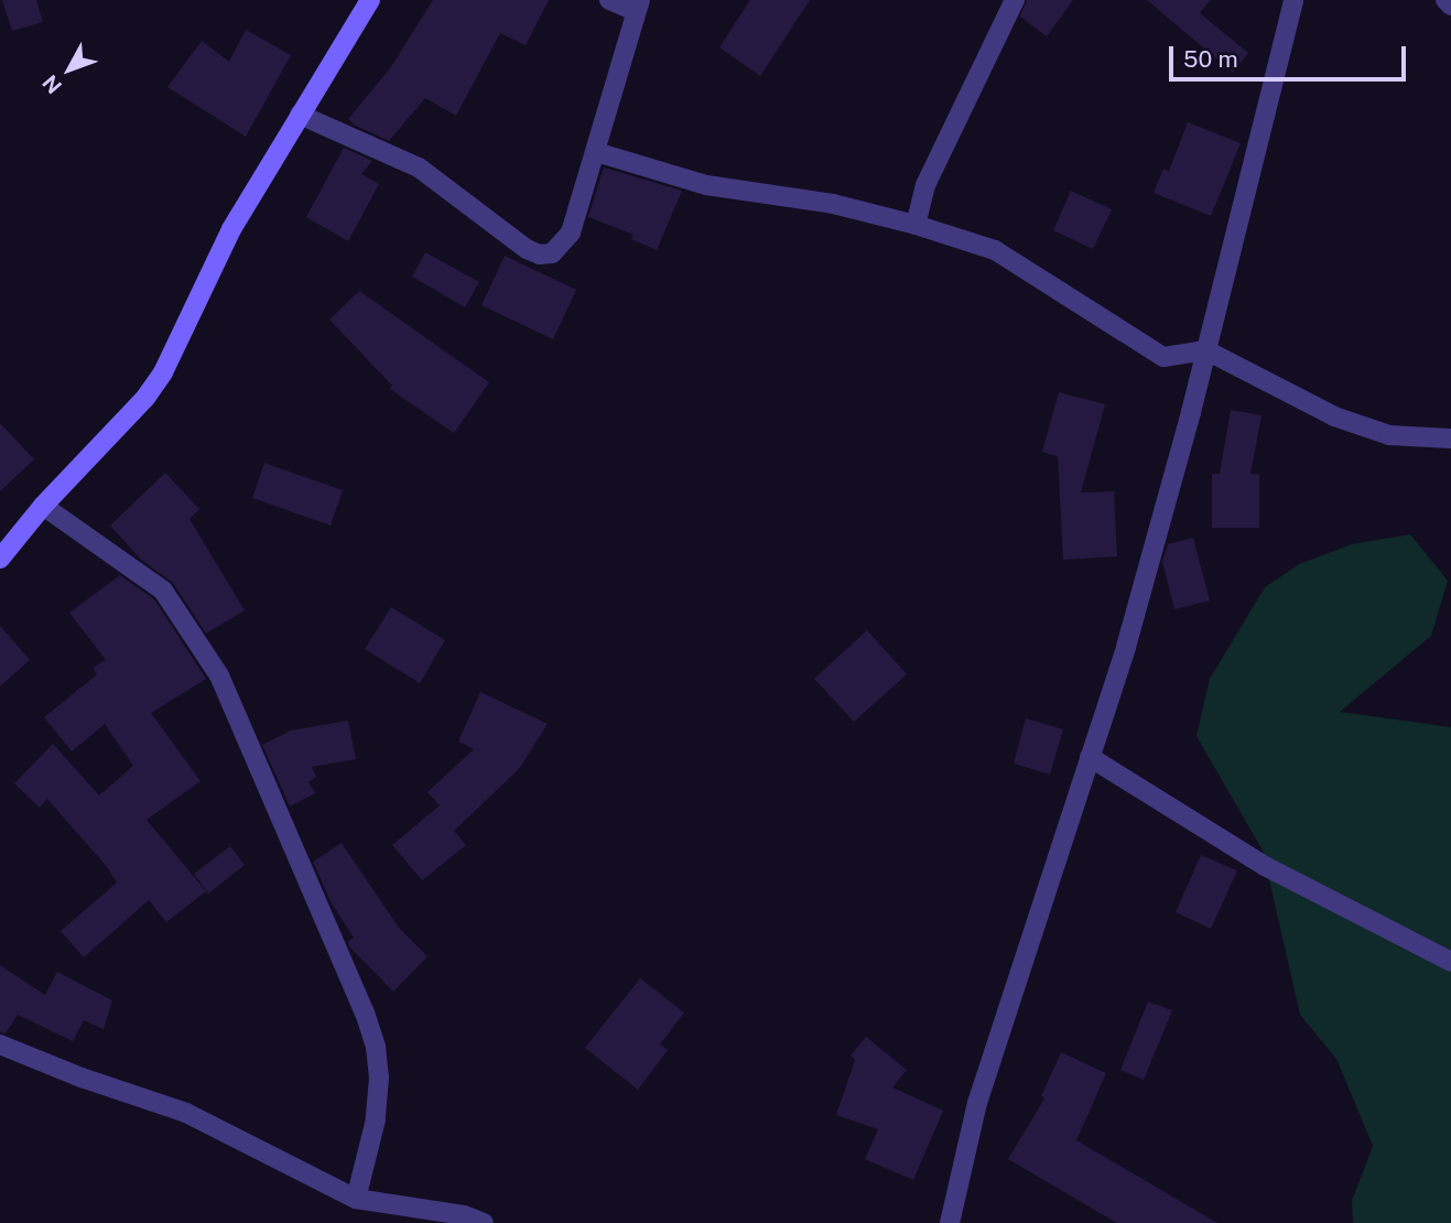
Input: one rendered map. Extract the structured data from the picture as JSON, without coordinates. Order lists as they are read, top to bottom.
{
  "scale_bar": "50 m",
  "north": "bottom left"
}
